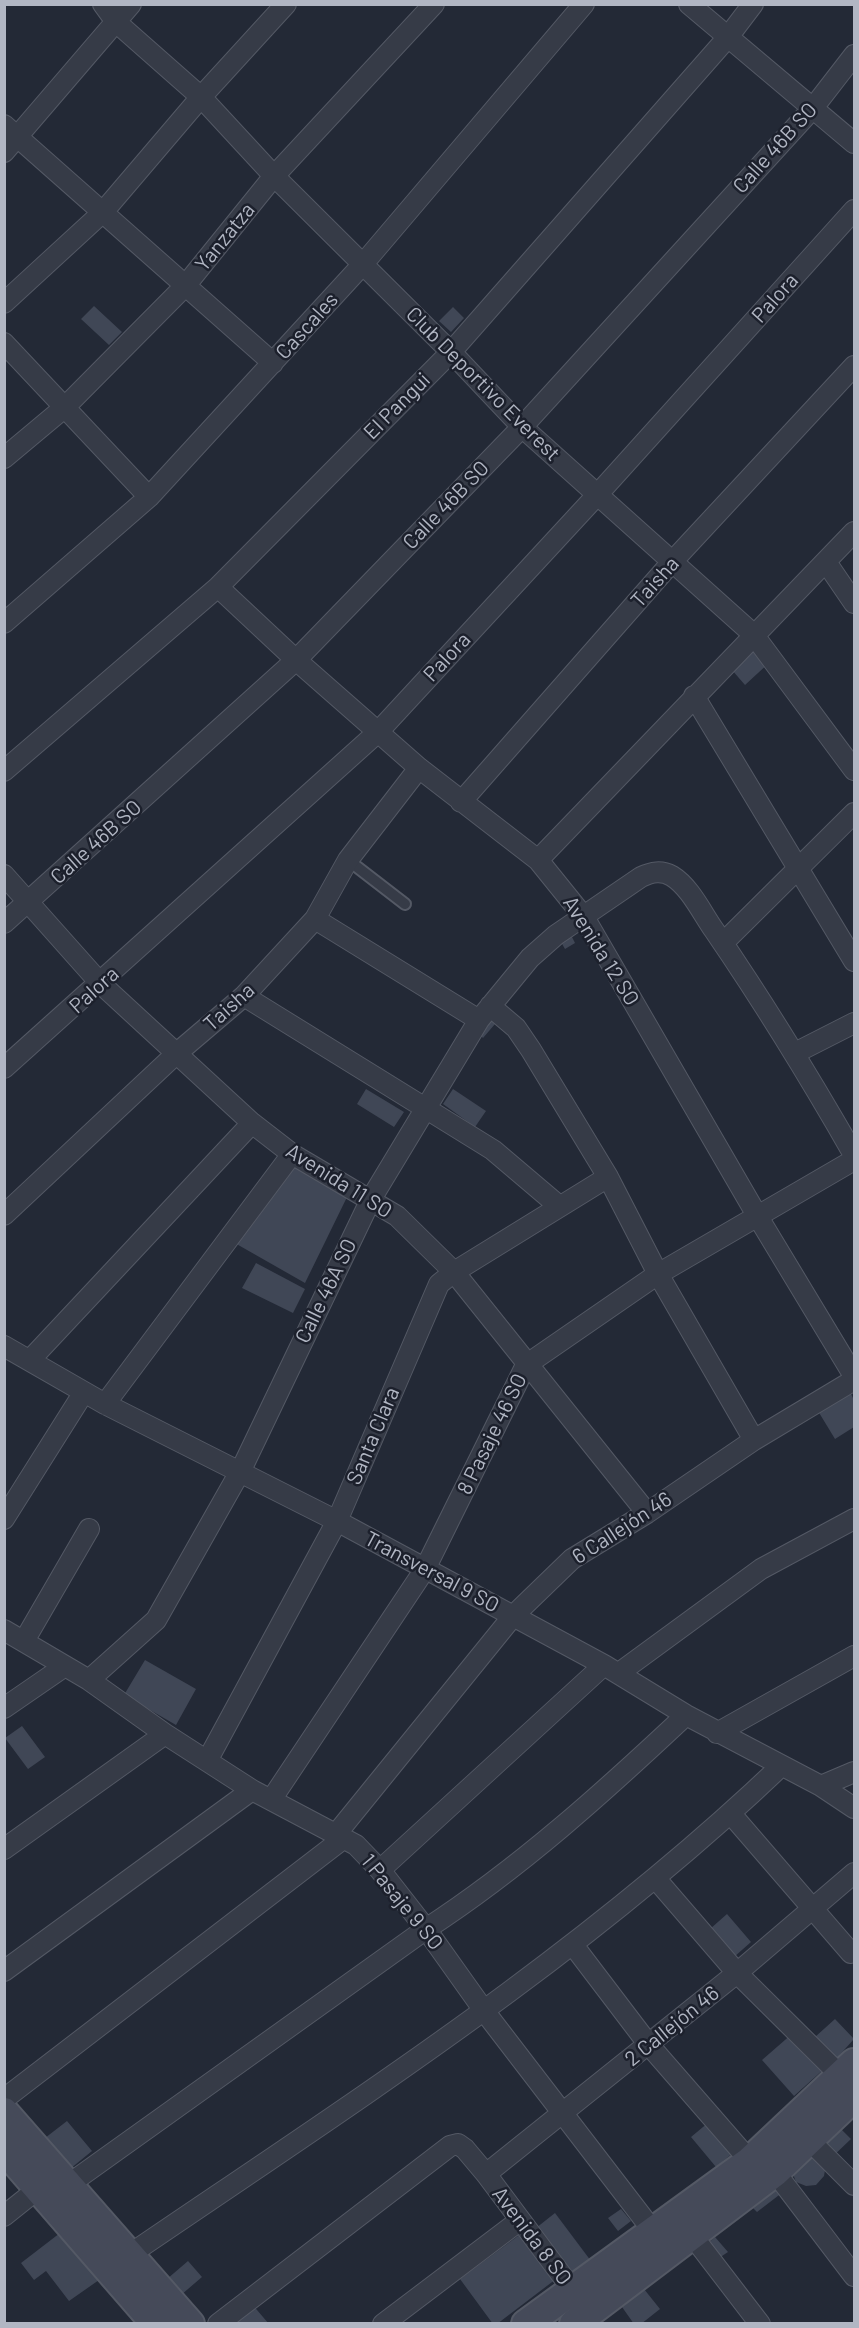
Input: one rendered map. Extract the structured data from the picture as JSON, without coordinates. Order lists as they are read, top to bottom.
{
  "streets": {
    "street": [
      "Calle 46B SO",
      "Yanzatza",
      "Palora",
      "Cascales",
      "Club Deportivo Everest",
      "El Pangui",
      "Taisha",
      "Avenida 12 SO",
      "Avenida 11 SO",
      "Calle 46A SO",
      "8 Pasaje 46 SO",
      "Santa Clara",
      "6 Callejón 46",
      "Transversal 9 SO",
      "1 Pasaje 9 SO",
      "2 Callejón 46",
      "Avenida 8 SO"
    ]
  },
  "crossings": [
    ["Calle 46B SO", "Club Deportivo Everest"],
    ["Calle 46B SO", "Avenida 12 SO"],
    ["Calle 46B SO", "Avenida 11 SO"],
    ["Yanzatza", "Club Deportivo Everest"],
    ["Palora", "Club Deportivo Everest"],
    ["Palora", "Avenida 12 SO"],
    ["Palora", "Avenida 11 SO"],
    ["Cascales", "Club Deportivo Everest"],
    ["Club Deportivo Everest", "El Pangui"],
    ["Club Deportivo Everest", "Taisha"],
    ["El Pangui", "Avenida 12 SO"],
    ["Taisha", "Avenida 12 SO"],
    ["Taisha", "Avenida 11 SO"],
    ["Avenida 12 SO", "Calle 46A SO"],
    ["Avenida 12 SO", "8 Pasaje 46 SO"],
    ["Avenida 12 SO", "6 Callejón 46"],
    ["Avenida 11 SO", "Calle 46A SO"],
    ["Avenida 11 SO", "8 Pasaje 46 SO"],
    ["Avenida 11 SO", "Santa Clara"],
    ["Avenida 11 SO", "6 Callejón 46"],
    ["Calle 46A SO", "Transversal 9 SO"],
    ["Calle 46A SO", "1 Pasaje 9 SO"],
    ["8 Pasaje 46 SO", "Transversal 9 SO"],
    ["8 Pasaje 46 SO", "1 Pasaje 9 SO"],
    ["Santa Clara", "Transversal 9 SO"],
    ["Santa Clara", "1 Pasaje 9 SO"],
    ["6 Callejón 46", "Transversal 9 SO"],
    ["6 Callejón 46", "1 Pasaje 9 SO"],
    ["1 Pasaje 9 SO", "2 Callejón 46"],
    ["2 Callejón 46", "Avenida 8 SO"]
  ]
}
